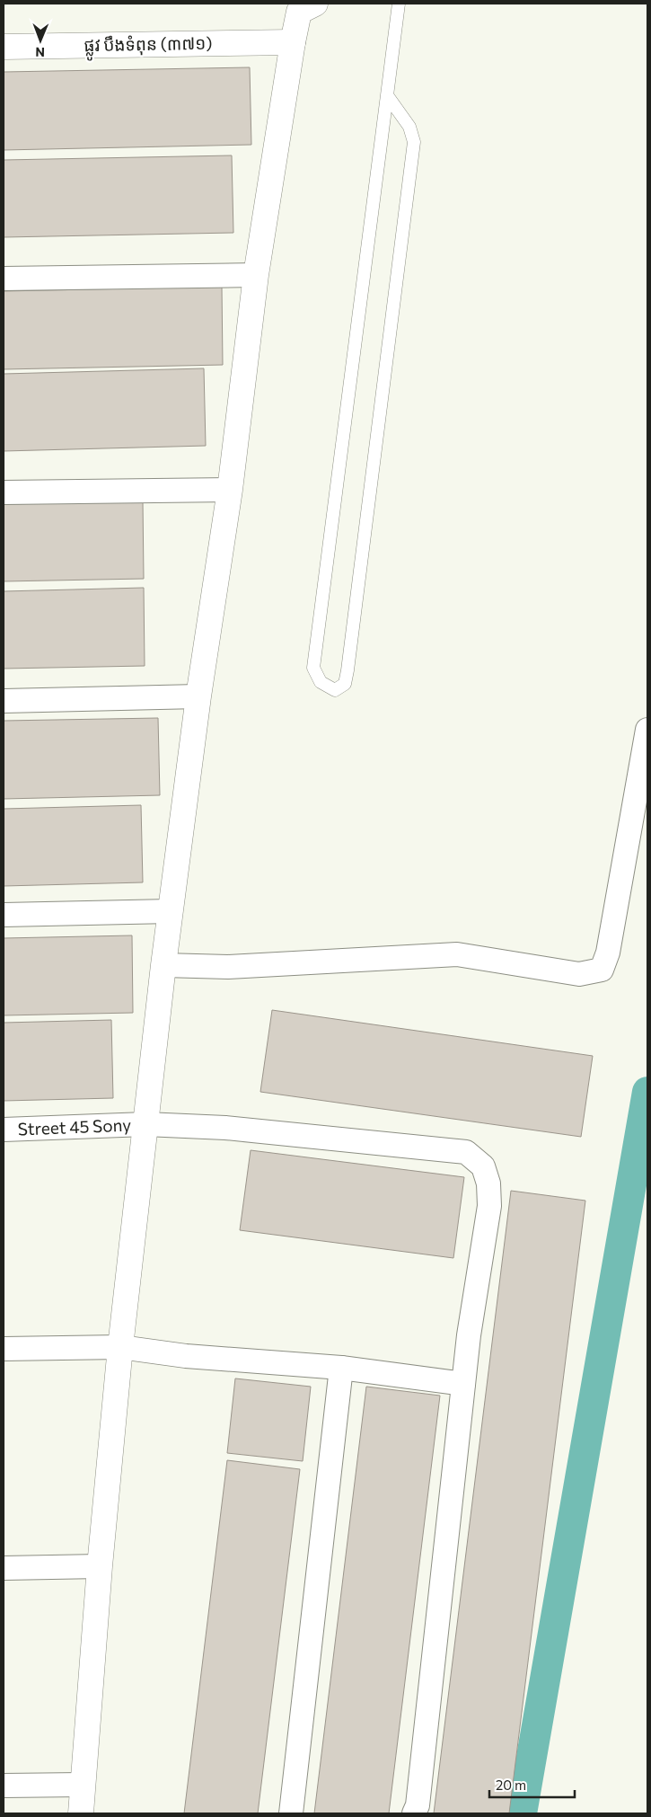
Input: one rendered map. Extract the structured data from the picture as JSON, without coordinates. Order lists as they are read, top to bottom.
{
  "streets": {
    "street": ["ផ្លូវ បឹងទំពុន (៣៧១)", "Street 45 Sony"]
  },
  "scale_bar": "20 m",
  "north": "bottom"
}
